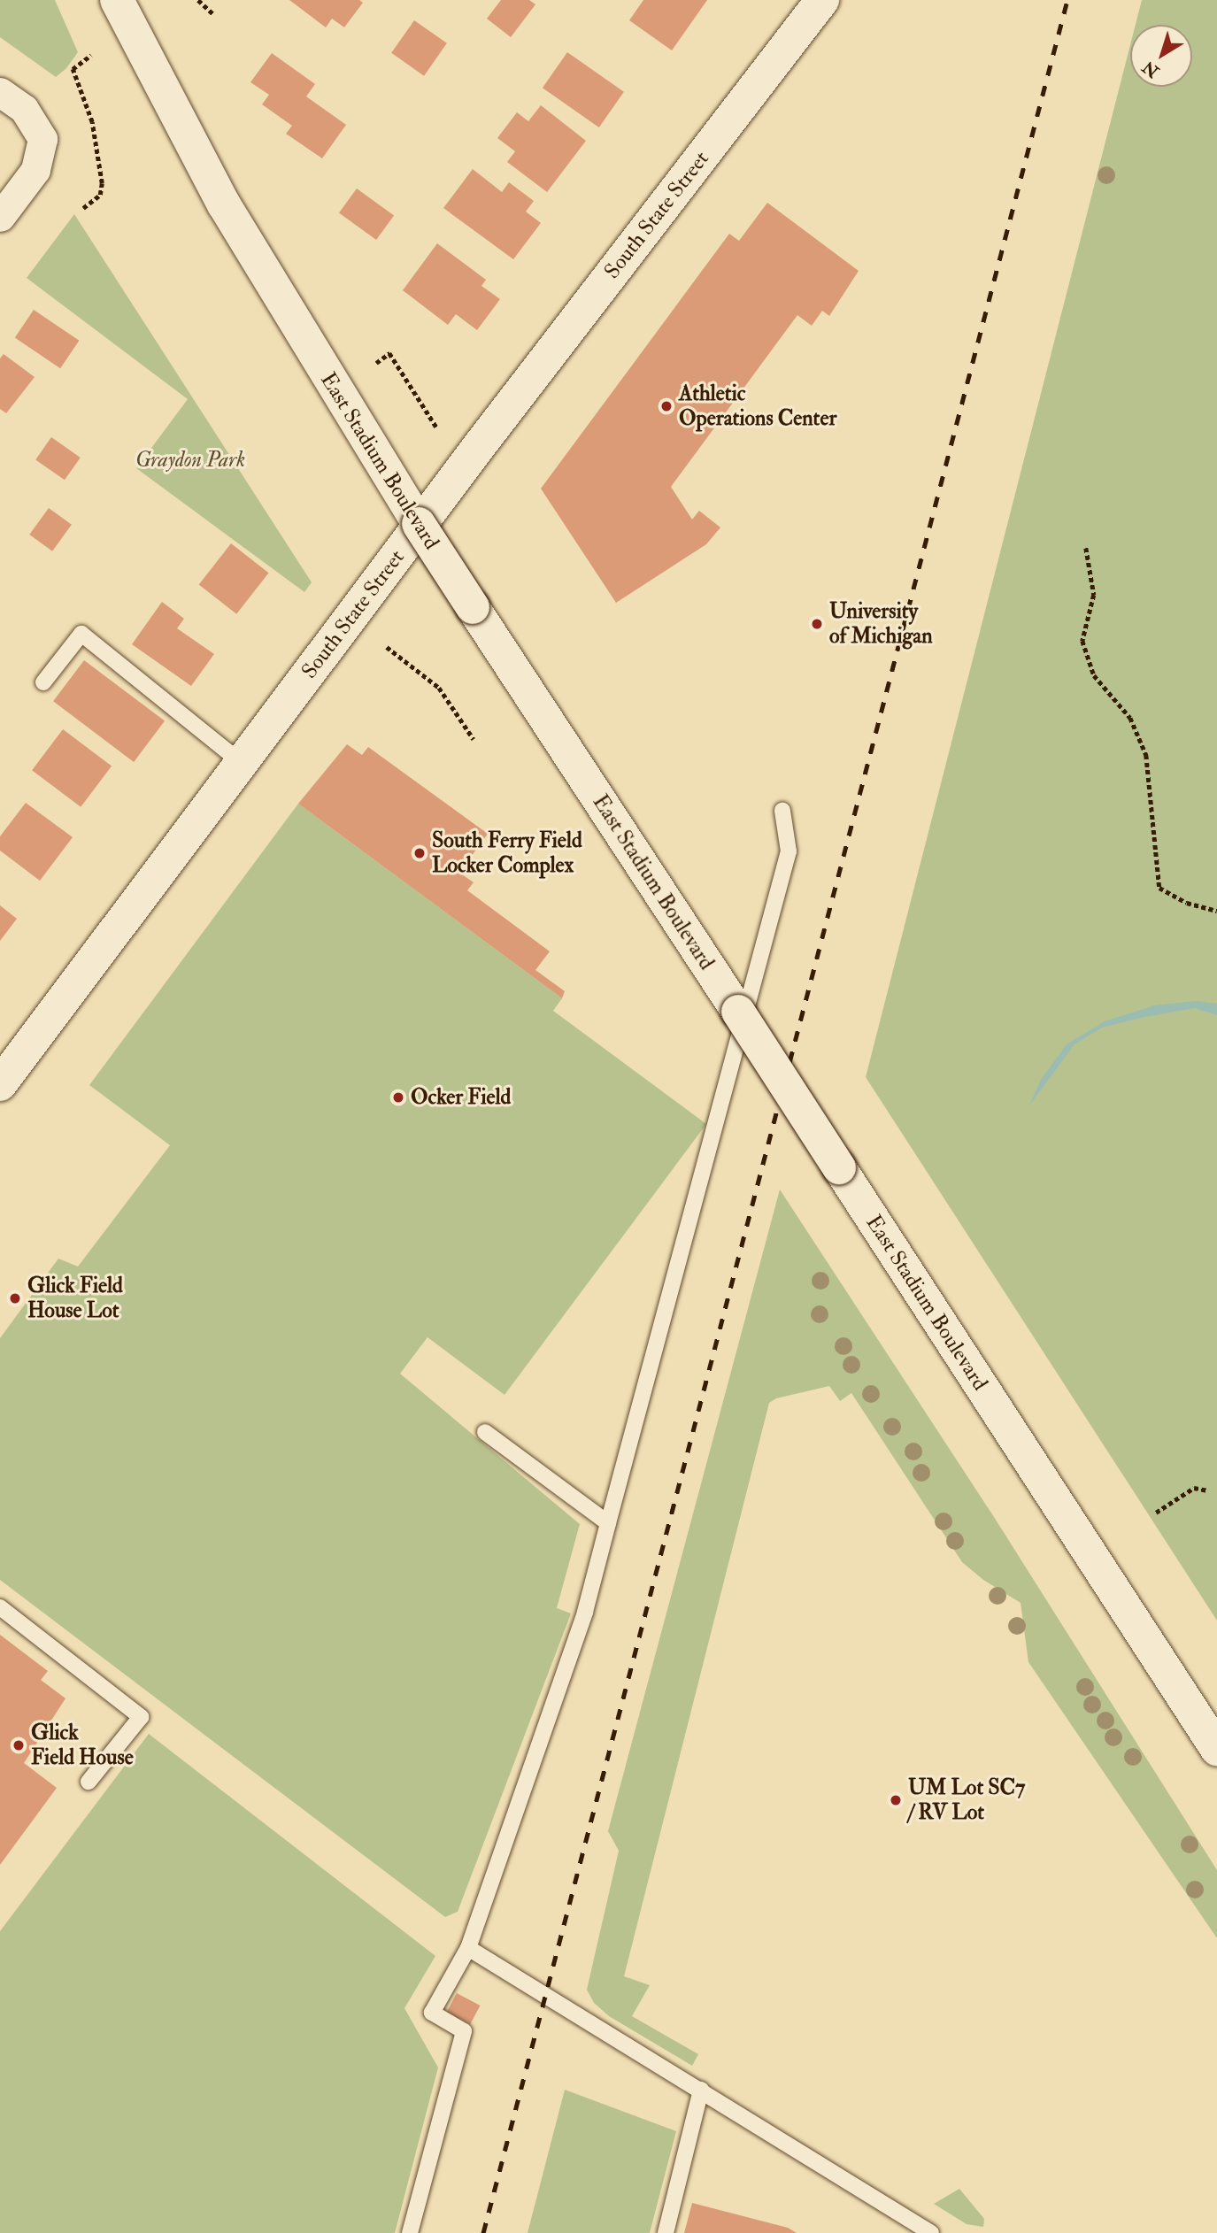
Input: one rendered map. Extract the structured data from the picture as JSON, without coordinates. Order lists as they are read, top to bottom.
{
  "streets": {
    "main road": ["South State Street", "East Stadium Boulevard"]
  },
  "parks": ["Graydon Park"],
  "places": [
    "Athletic Operations Center",
    "University of Michigan",
    "South Ferry Field Locker Complex",
    "Ocker Field",
    "Glick Field House Lot",
    "Glick Field House",
    "UM Lot SC7 / RV Lot"
  ],
  "north": "bottom left"
}
